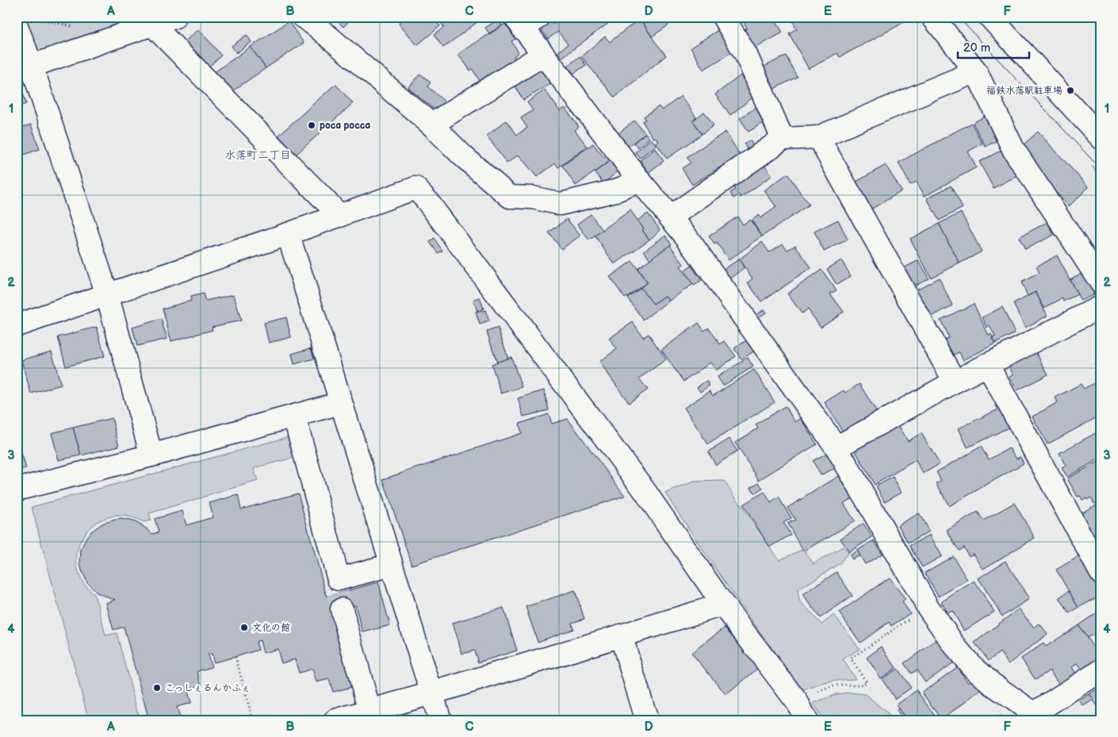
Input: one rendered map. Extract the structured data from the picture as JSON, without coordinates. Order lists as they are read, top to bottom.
{
  "districts": ["水落町二丁目"],
  "places": [
    "福鉄水落駅駐車場",
    "poca pocca",
    "文化の館",
    "こっしぇるんかふぇ"
  ],
  "scale_bar": "20 m",
  "grid": {
    "columns": [
      "A",
      "B",
      "C",
      "D",
      "E",
      "F"
    ],
    "rows": [
      "1",
      "2",
      "3",
      "4"
    ]
  }
}
